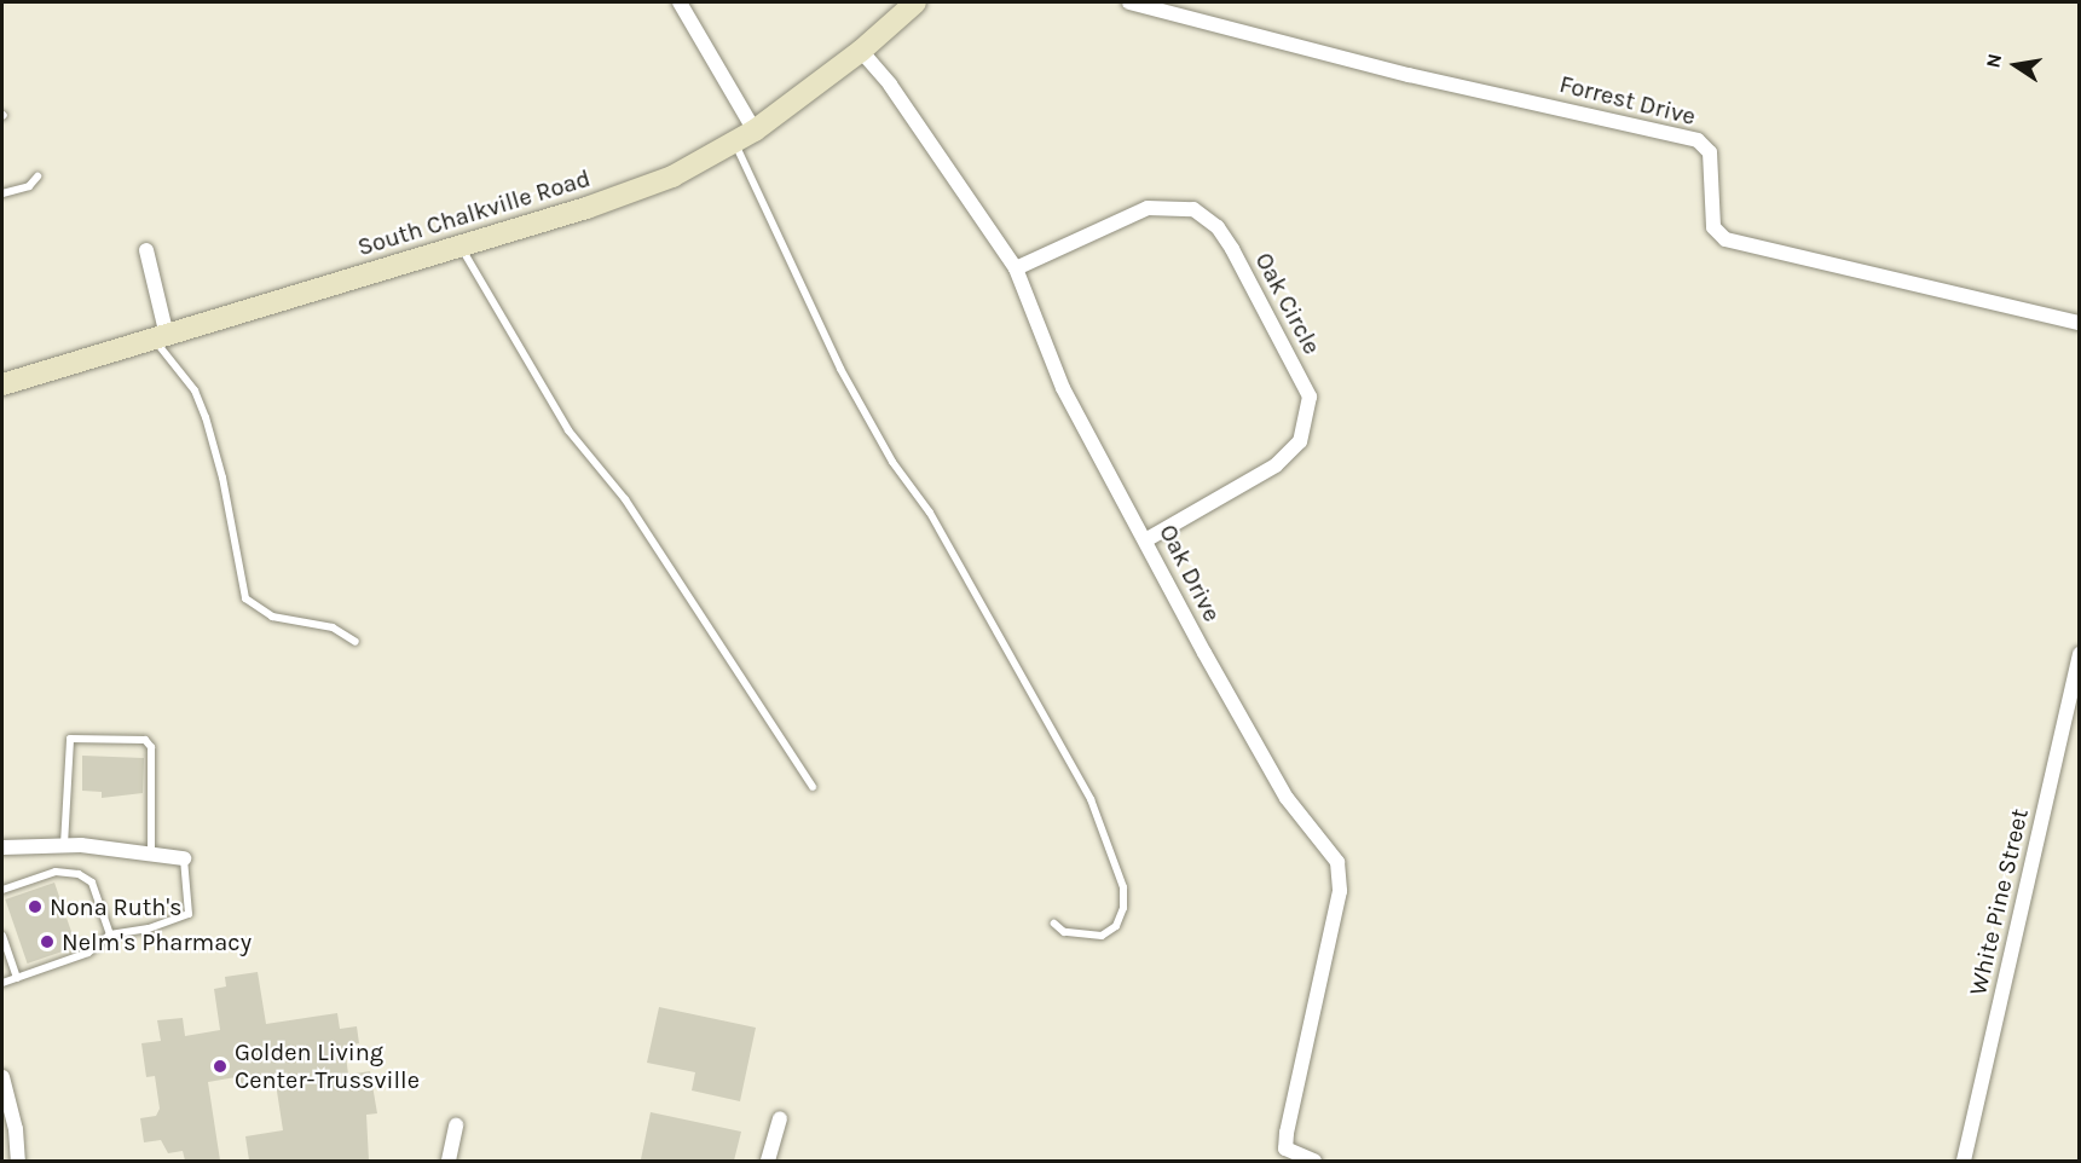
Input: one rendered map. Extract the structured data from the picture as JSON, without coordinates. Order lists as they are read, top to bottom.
{
  "streets": {
    "main road": ["South Chalkville Road"],
    "street": [
      "Forrest Drive",
      "Oak Circle",
      "Oak Drive",
      "White Pine Street"
    ]
  },
  "crossings": [
    ["South Chalkville Road", "Oak Drive"],
    ["Oak Circle", "Oak Drive"]
  ],
  "places": ["Nona Ruth's", "Nelm's Pharmacy", "Golden Living Center-Trussville"],
  "north": "left"
}
